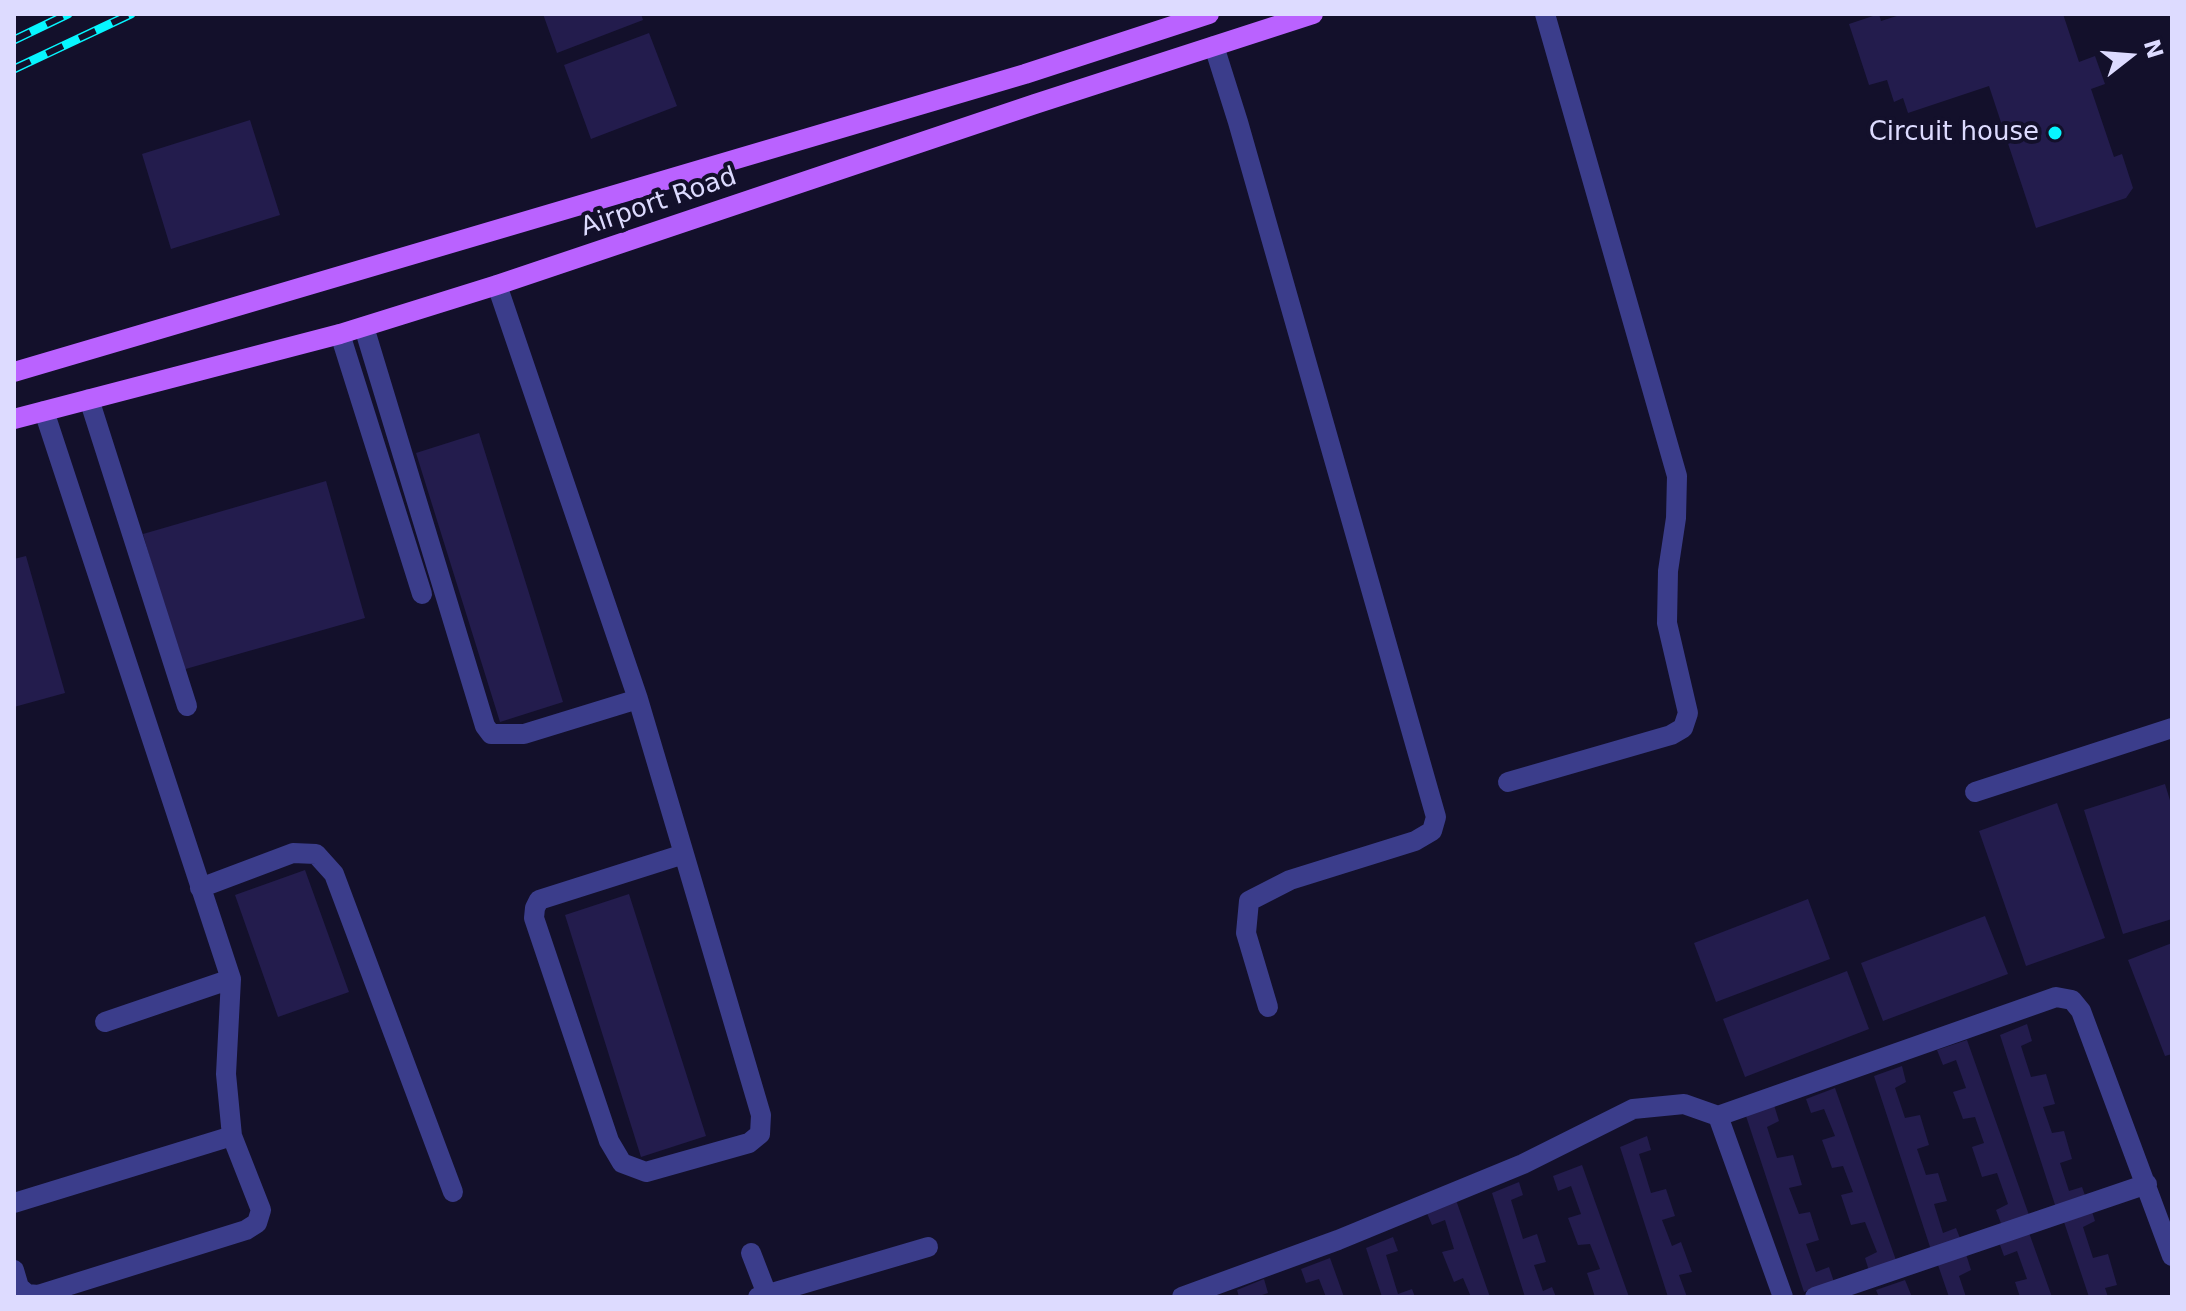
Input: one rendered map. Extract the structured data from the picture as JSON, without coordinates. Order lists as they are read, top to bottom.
{
  "streets": {
    "main road": ["Airport Road"]
  },
  "places": ["Circuit house"],
  "north": "right"
}
